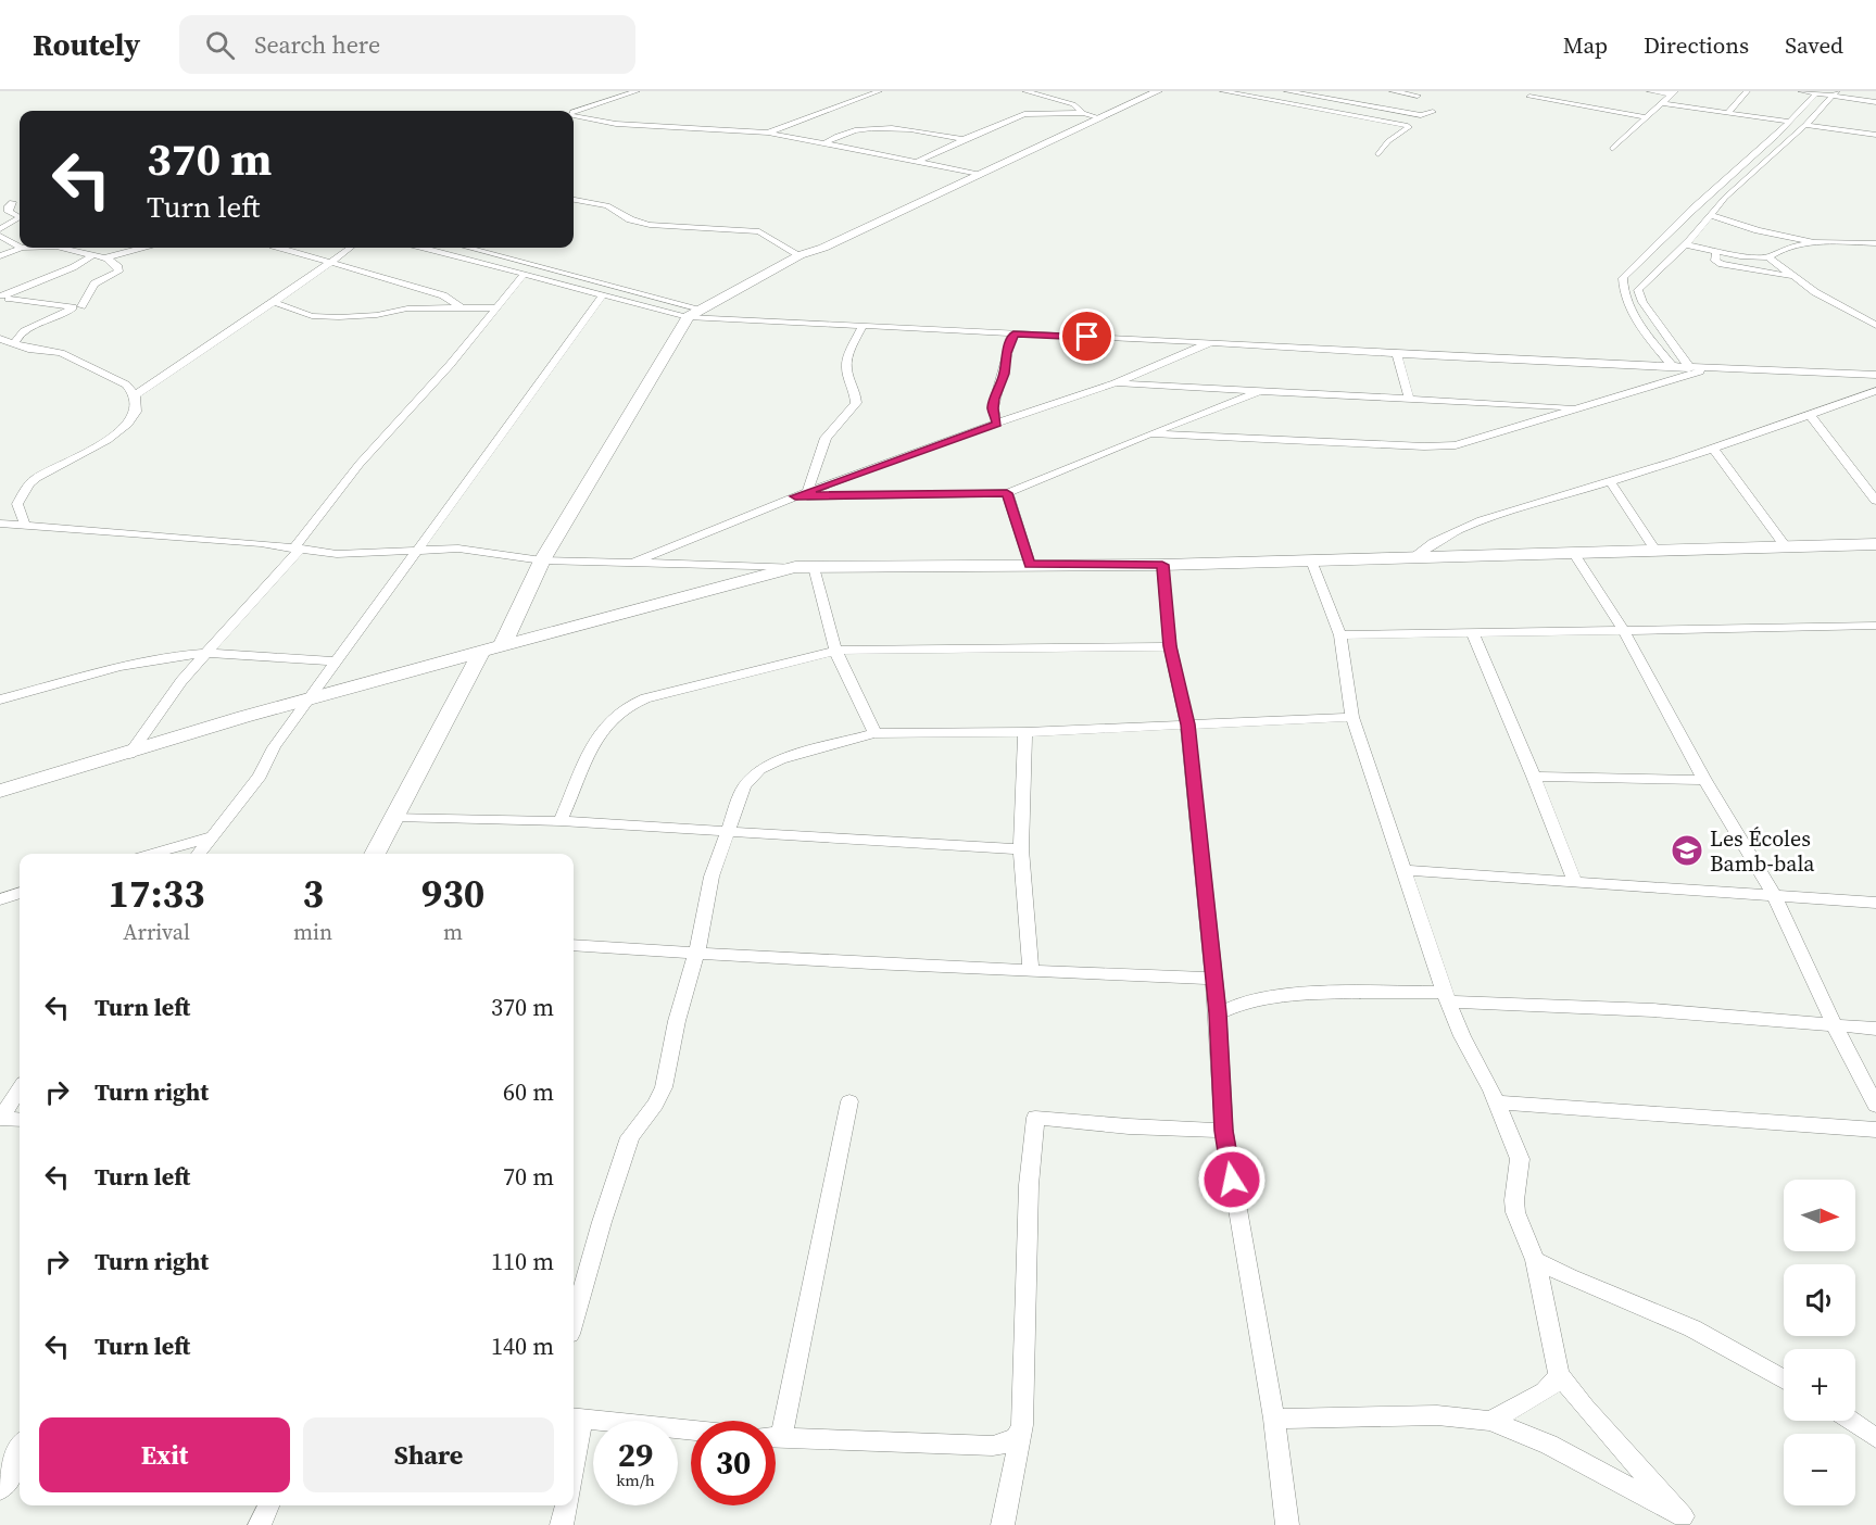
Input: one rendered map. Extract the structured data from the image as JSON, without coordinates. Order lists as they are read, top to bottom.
{
  "places": {
    "school or university": ["Les Écoles Bamb-bala"]
  },
  "north": "right",
  "page": {
    "header": "Routely",
    "search": "Search here",
    "nav": ["Map", "Directions", "Saved"],
    "turn": ["370 m", "Turn left"],
    "eta": [
      "17:33",
      "Arrival",
      "3",
      "min",
      "930",
      "m"
    ],
    "list": [
      {
        "name": "Turn left",
        "value": "370 m"
      },
      {
        "name": "Turn right",
        "value": "60 m"
      },
      {
        "name": "Turn left",
        "value": "70 m"
      },
      {
        "name": "Turn right",
        "value": "110 m"
      },
      {
        "name": "Turn left",
        "value": "140 m"
      }
    ],
    "map_buttons": ["+", "−"],
    "buttons": ["Exit", "Share"],
    "speed": "29 km/h",
    "limit": "30"
  }
}
